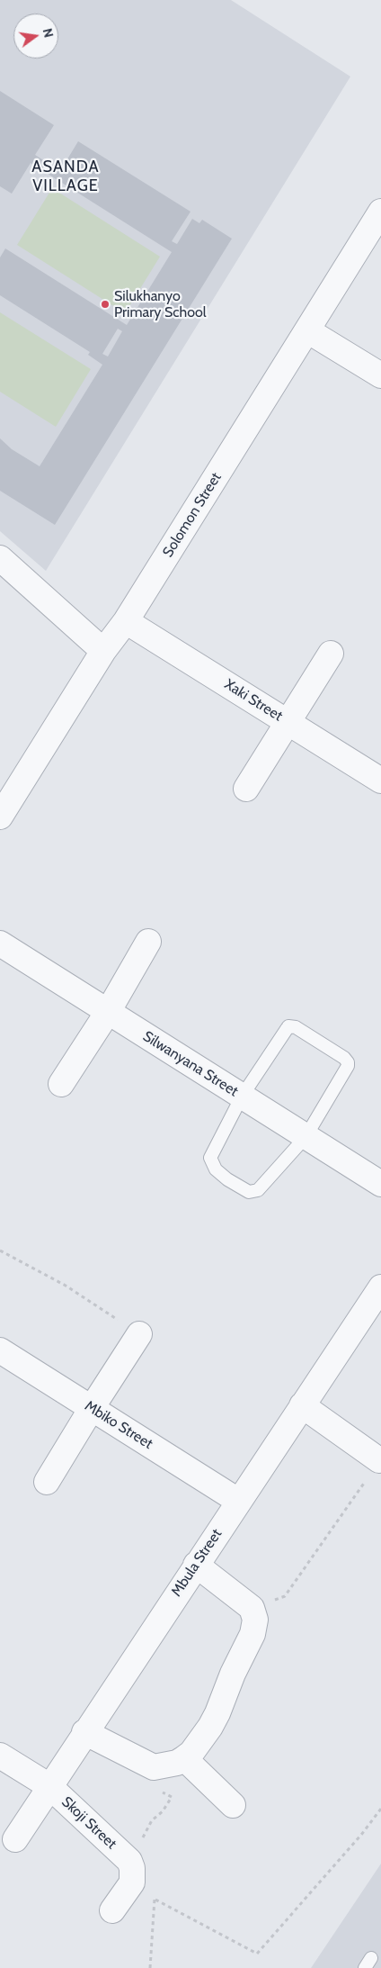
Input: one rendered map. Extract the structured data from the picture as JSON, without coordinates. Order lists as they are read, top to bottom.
{
  "streets": {
    "street": [
      "Solomon Street",
      "Xaki Street",
      "Silwanyana Street",
      "Mbiko Street",
      "Mbula Street",
      "Skoji Street"
    ]
  },
  "crossings": [
    ["Solomon Street", "Xaki Street"],
    ["Mbiko Street", "Mbula Street"],
    ["Mbula Street", "Skoji Street"]
  ],
  "districts": ["ASANDA VILLAGE"],
  "places": ["Silukhanyo Primary School"],
  "north": "right"
}
